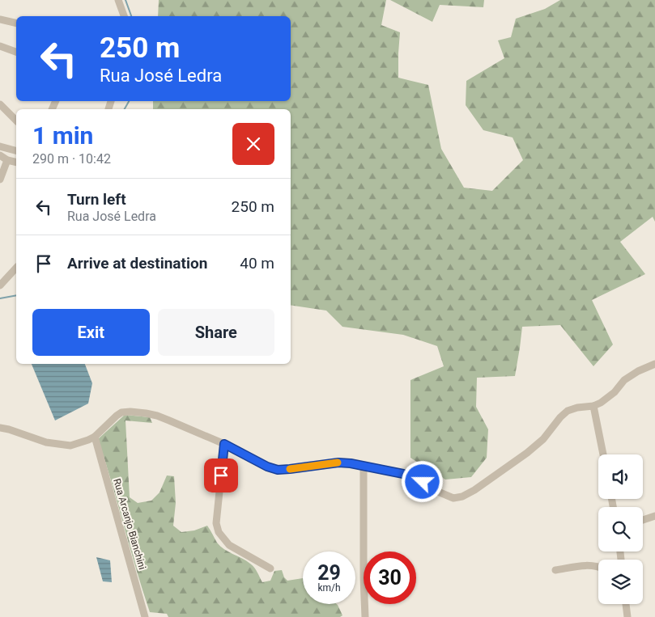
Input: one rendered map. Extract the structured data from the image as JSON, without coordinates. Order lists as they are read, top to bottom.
{
  "streets": {
    "street": ["Rua Arcanjo Bianchini"]
  },
  "page": {
    "turn": ["250 m", "Rua José Ledra"],
    "heading": ["1 min", "290 m · 10:42"],
    "list": [
      {
        "name": "Turn left",
        "note": "Rua José Ledra",
        "value": "250 m"
      },
      {
        "name": "Arrive at destination",
        "value": "40 m"
      }
    ],
    "buttons": ["Exit", "Share"],
    "speed": "29 km/h",
    "limit": "30"
  }
}
